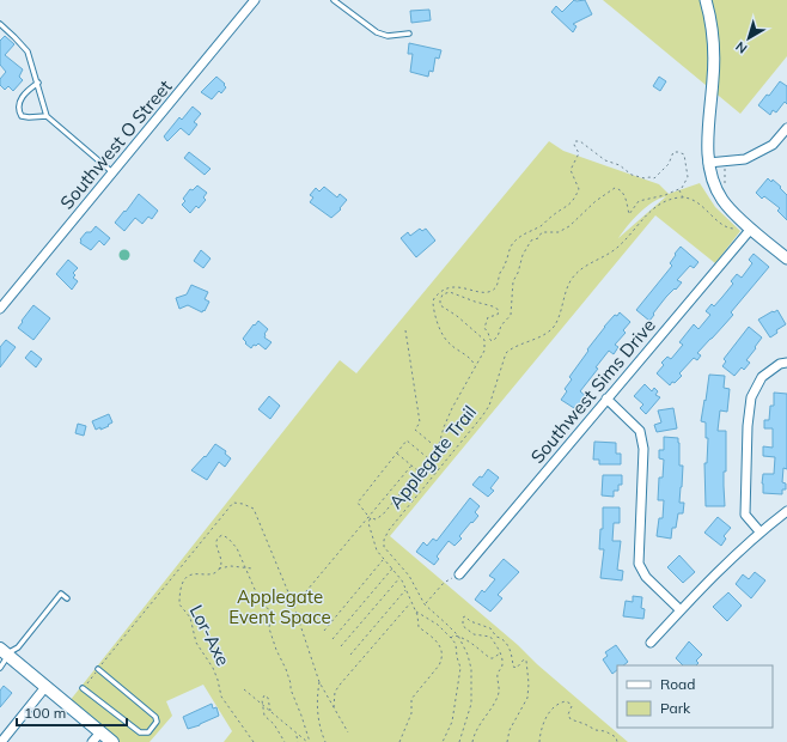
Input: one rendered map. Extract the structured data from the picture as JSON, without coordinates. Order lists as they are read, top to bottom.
{
  "streets": {
    "street": ["Southwest O Street", "Southwest Sims Drive"],
    "path": ["Applegate Trail", "Lor-Axe"]
  },
  "parks": ["Applegate Event Space"],
  "legend": ["Road", "Park"],
  "scale_bar": "100 m",
  "north": "bottom left"
}
